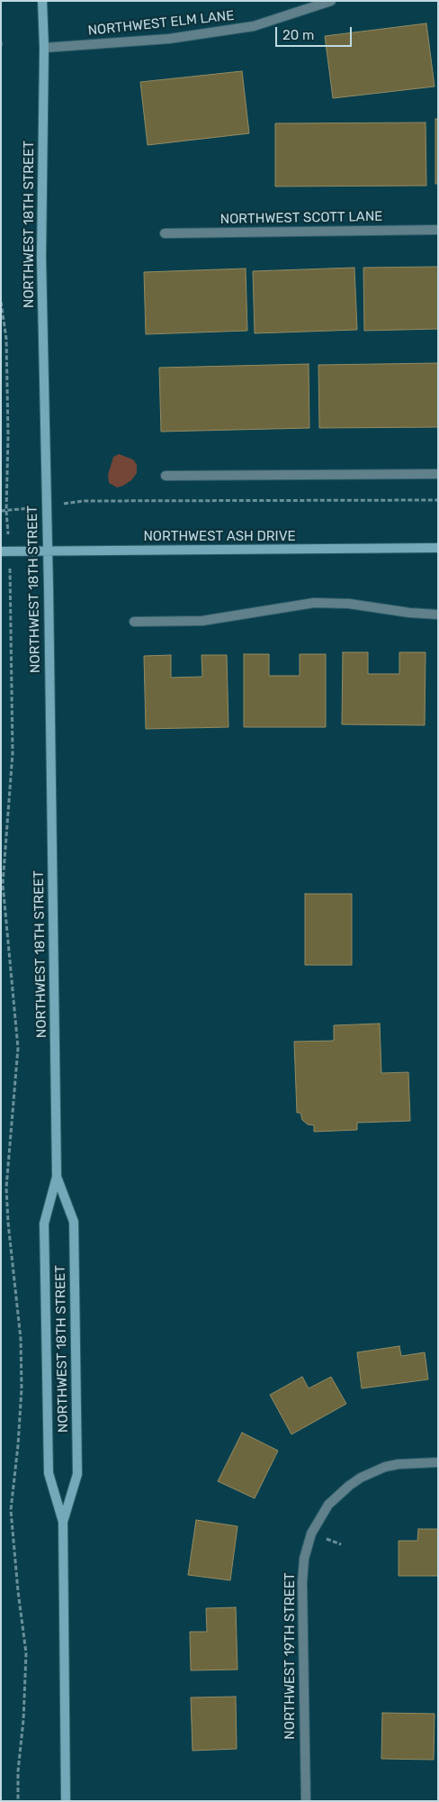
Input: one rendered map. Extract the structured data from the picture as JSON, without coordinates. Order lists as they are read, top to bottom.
{
  "streets": {
    "main road": ["NORTHWEST 18TH STREET", "NORTHWEST ASH DRIVE"],
    "street": ["NORTHWEST ELM LANE", "NORTHWEST SCOTT LANE", "NORTHWEST 19TH STREET"]
  },
  "crossings": [
    ["NORTHWEST ELM LANE", "NORTHWEST 18TH STREET"],
    ["NORTHWEST 18TH STREET", "NORTHWEST ASH DRIVE"]
  ],
  "scale_bar": "20 m"
}
